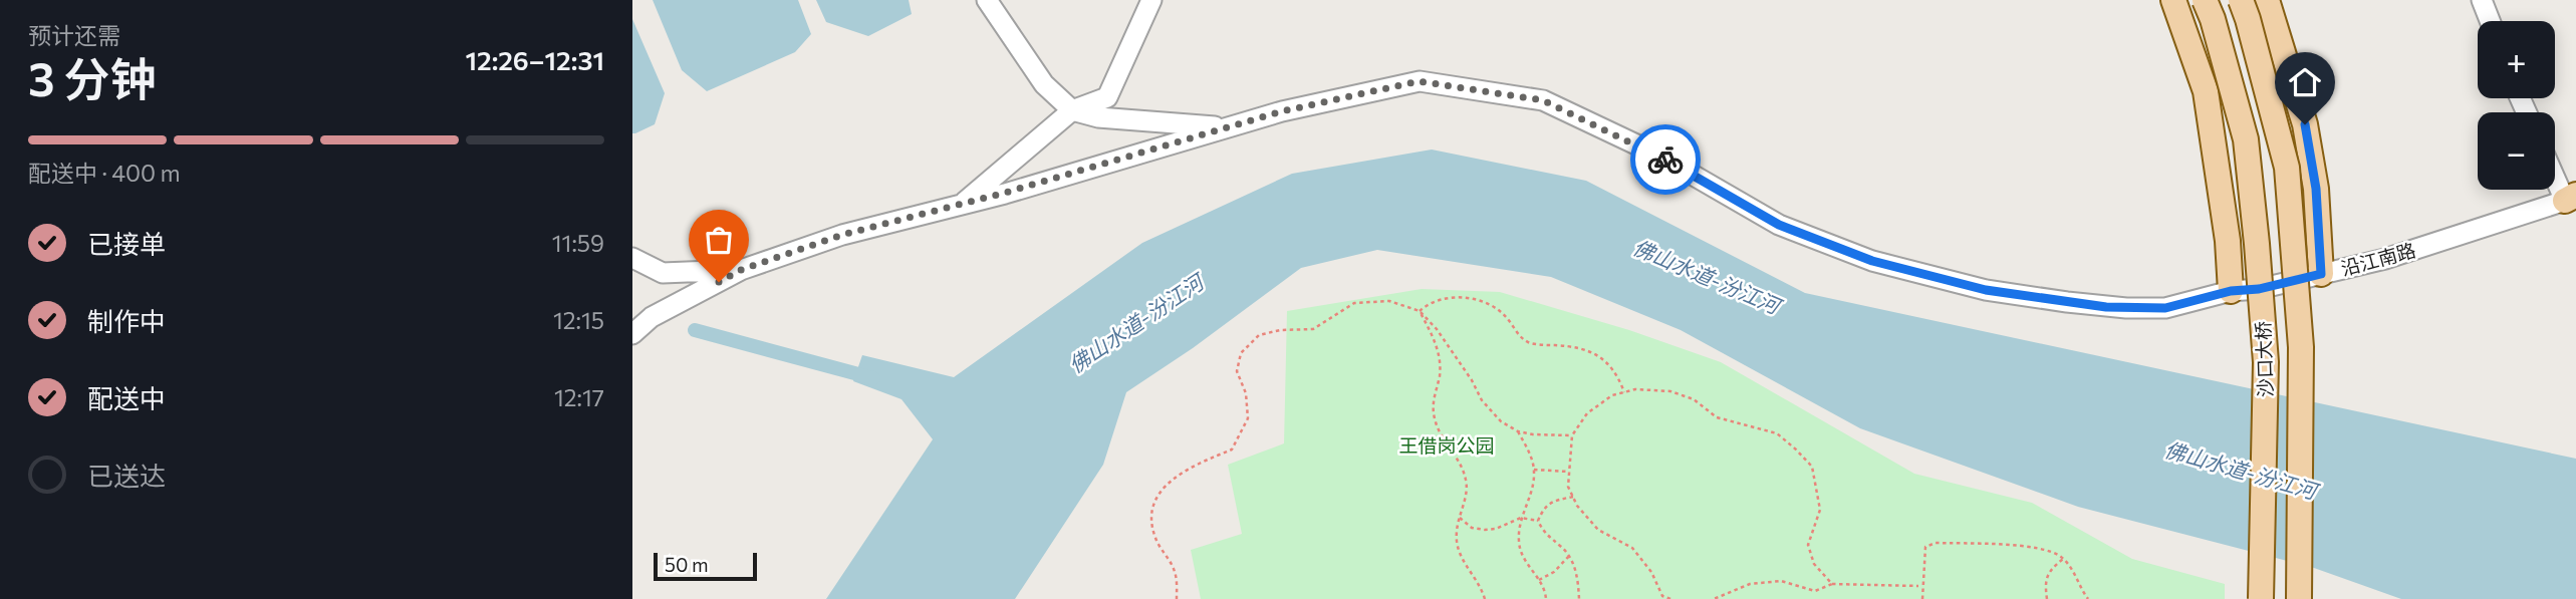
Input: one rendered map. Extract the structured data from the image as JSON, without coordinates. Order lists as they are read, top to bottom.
{
  "streets": {
    "main road": ["沙口大桥"],
    "street": ["沿江南路"]
  },
  "water": ["佛山水道-汾江河"],
  "parks": ["王借岗公园"],
  "scale_bar": "50 m",
  "page": {
    "heading": ["3 分钟", "预计还需", "12:26–12:31"],
    "map_buttons": ["+", "−"],
    "bar": "配送中 · 400 m",
    "list": [
      ["已接单", "11:59"],
      ["制作中", "12:15"],
      ["配送中", "12:17"],
      "已送达"
    ],
    "scale": "50 m"
  }
}
